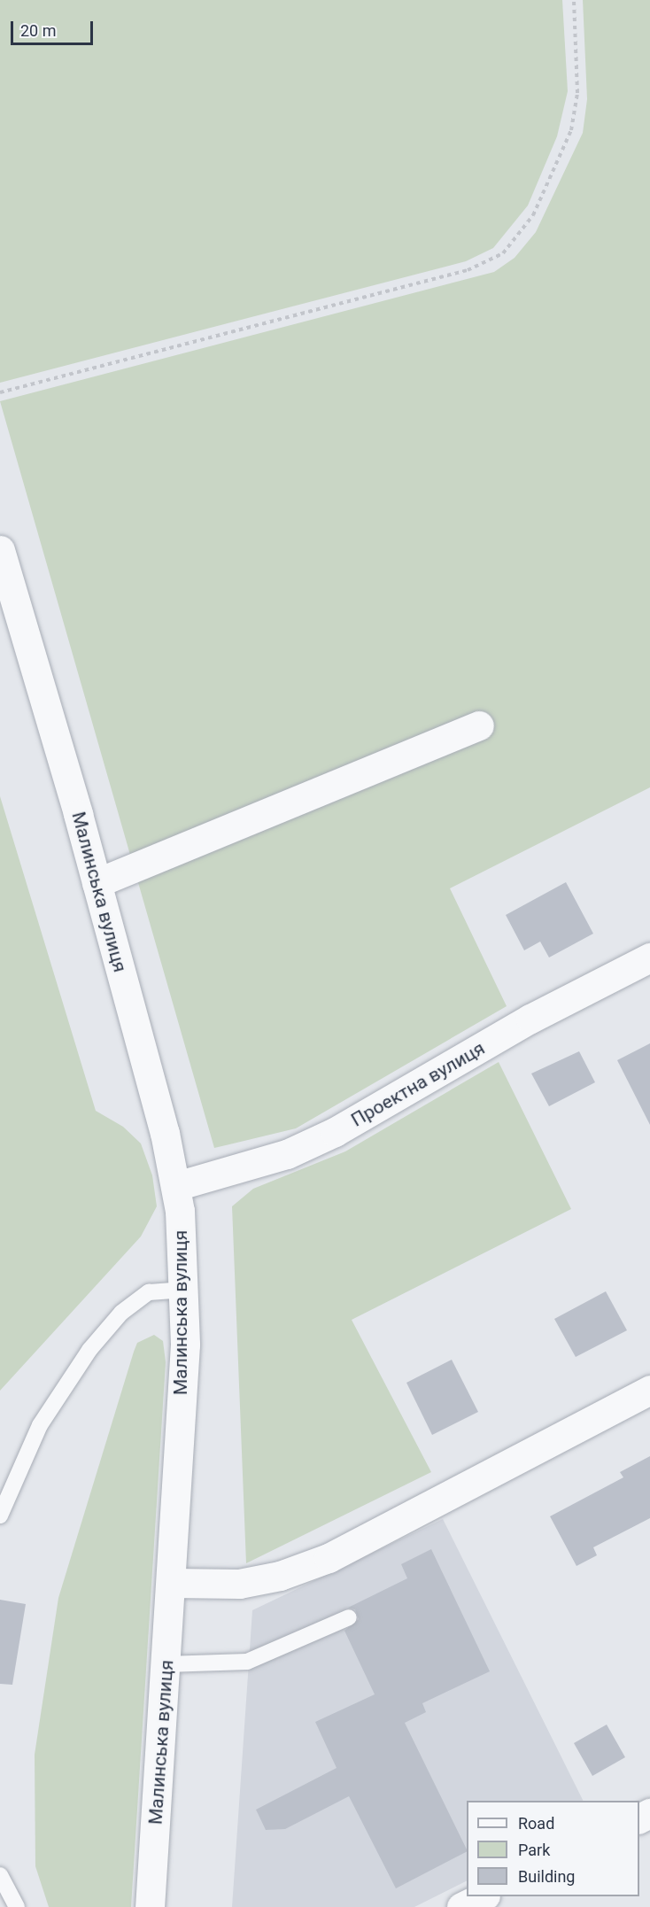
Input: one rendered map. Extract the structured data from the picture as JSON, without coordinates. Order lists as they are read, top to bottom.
{
  "streets": {
    "street": ["Малинська вулиця", "Проектна вулиця"]
  },
  "crossings": [
    ["Малинська вулиця", "Проектна вулиця"]
  ],
  "legend": ["Road", "Park", "Building"],
  "scale_bar": "20 m"
}
